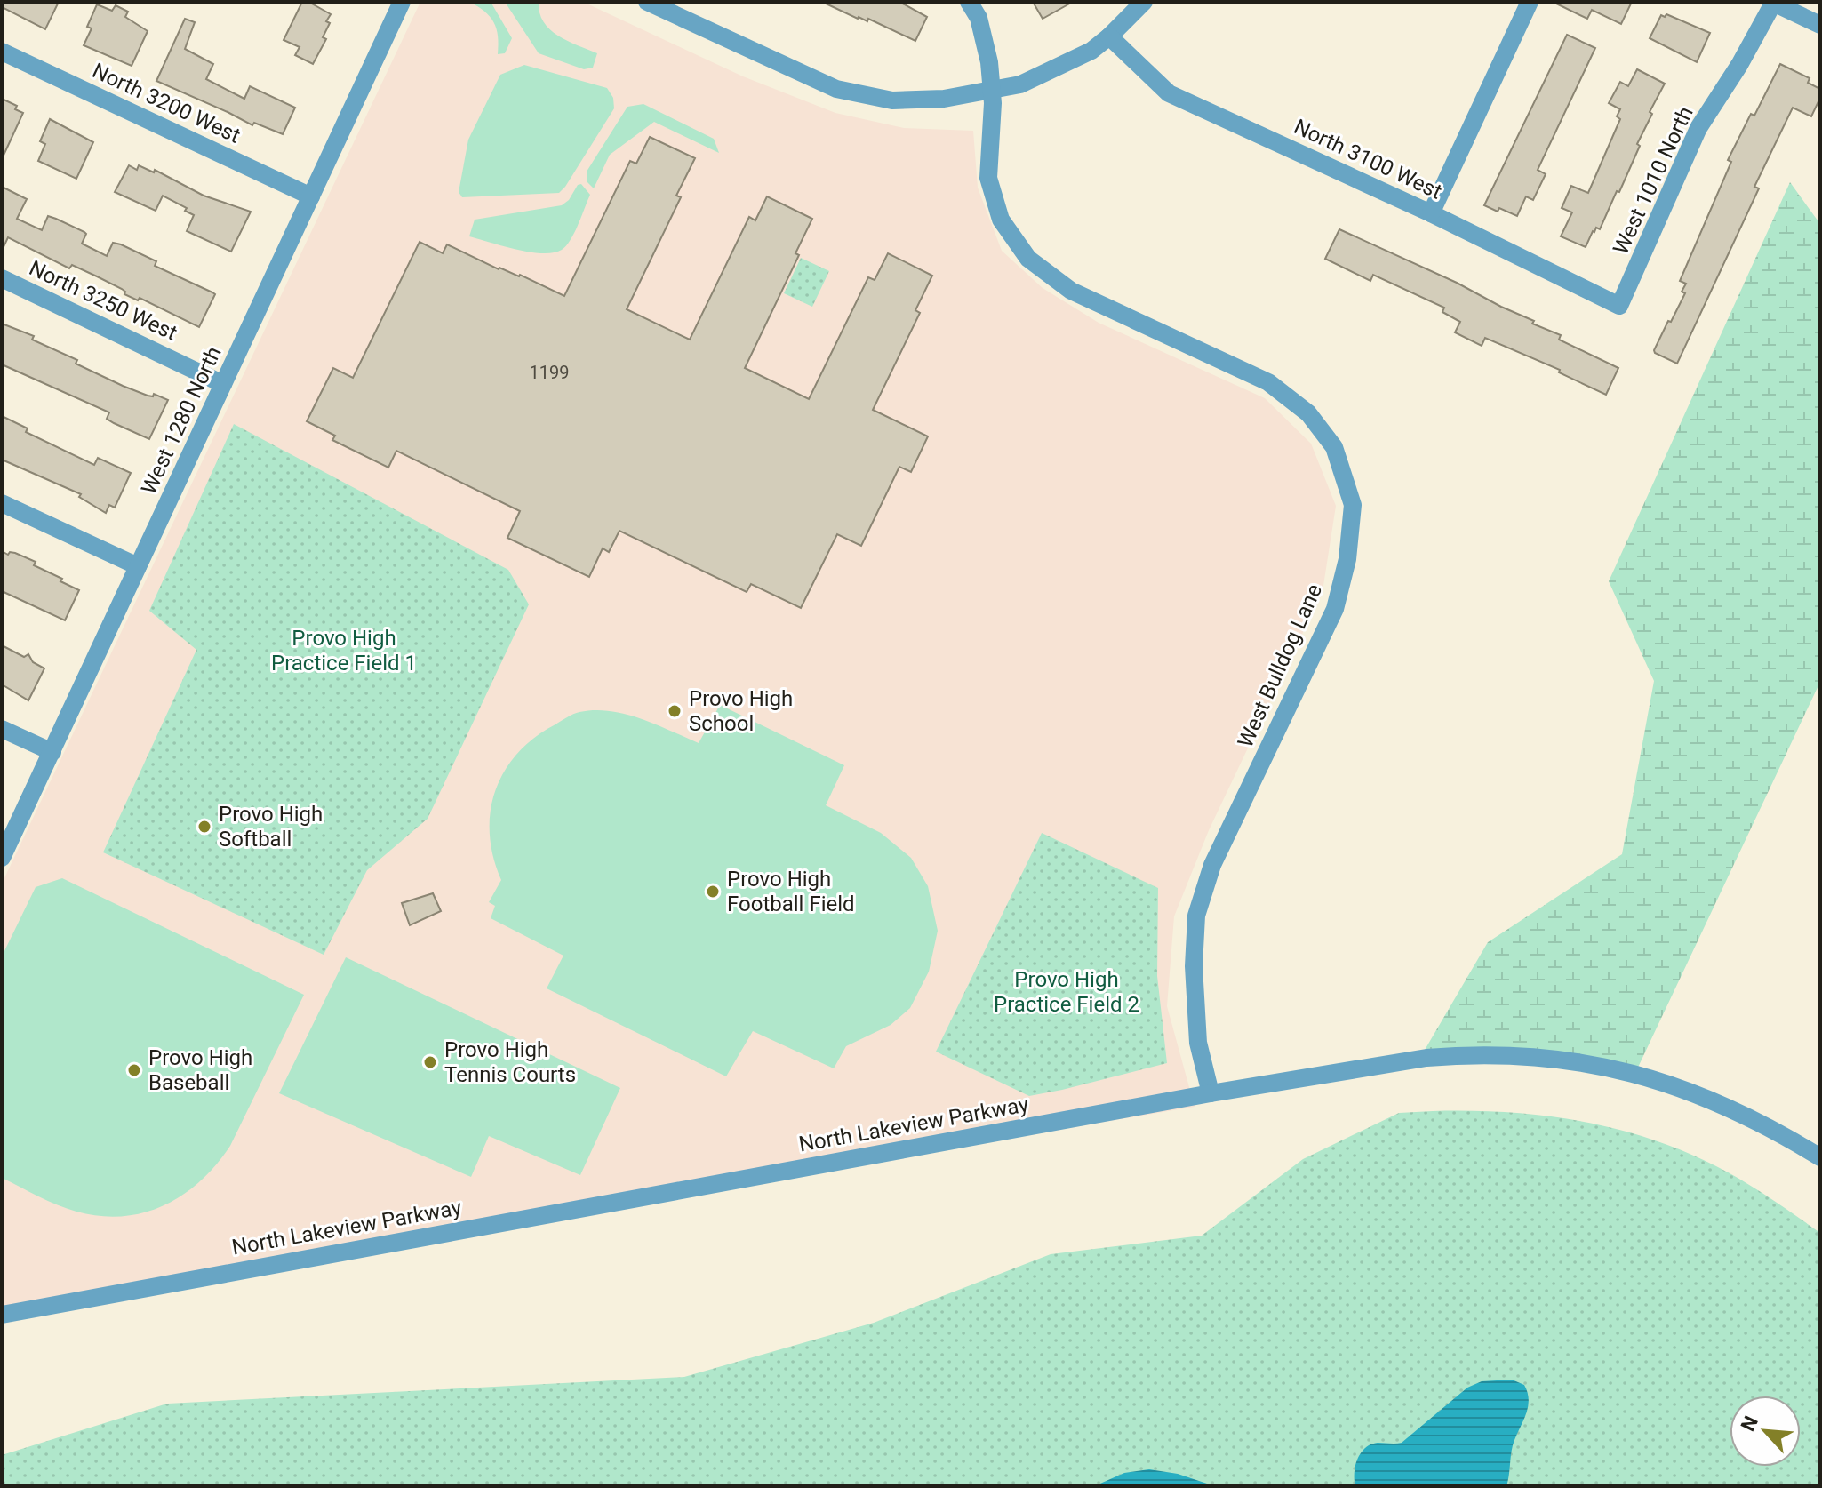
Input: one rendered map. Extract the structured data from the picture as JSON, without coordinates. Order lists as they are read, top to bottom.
{
  "streets": {
    "street": [
      "North 3200 West",
      "North 3100 West",
      "West 1010 North",
      "North 3250 West",
      "West 1280 North",
      "West Bulldog Lane",
      "North Lakeview Parkway"
    ]
  },
  "crossings": [
    ["North 3200 West", "West 1280 North"],
    ["North 3100 West", "West 1010 North"],
    ["North 3250 West", "West 1280 North"],
    ["West Bulldog Lane", "North Lakeview Parkway"]
  ],
  "parks": ["Provo High Practice Field 1", "Provo High Practice Field 2"],
  "places": [
    "Provo High School",
    "Provo High Softball",
    "Provo High Football Field",
    "Provo High Tennis Courts",
    "Provo High Baseball"
  ],
  "house_numbers": ["1199"],
  "north": "top left"
}
